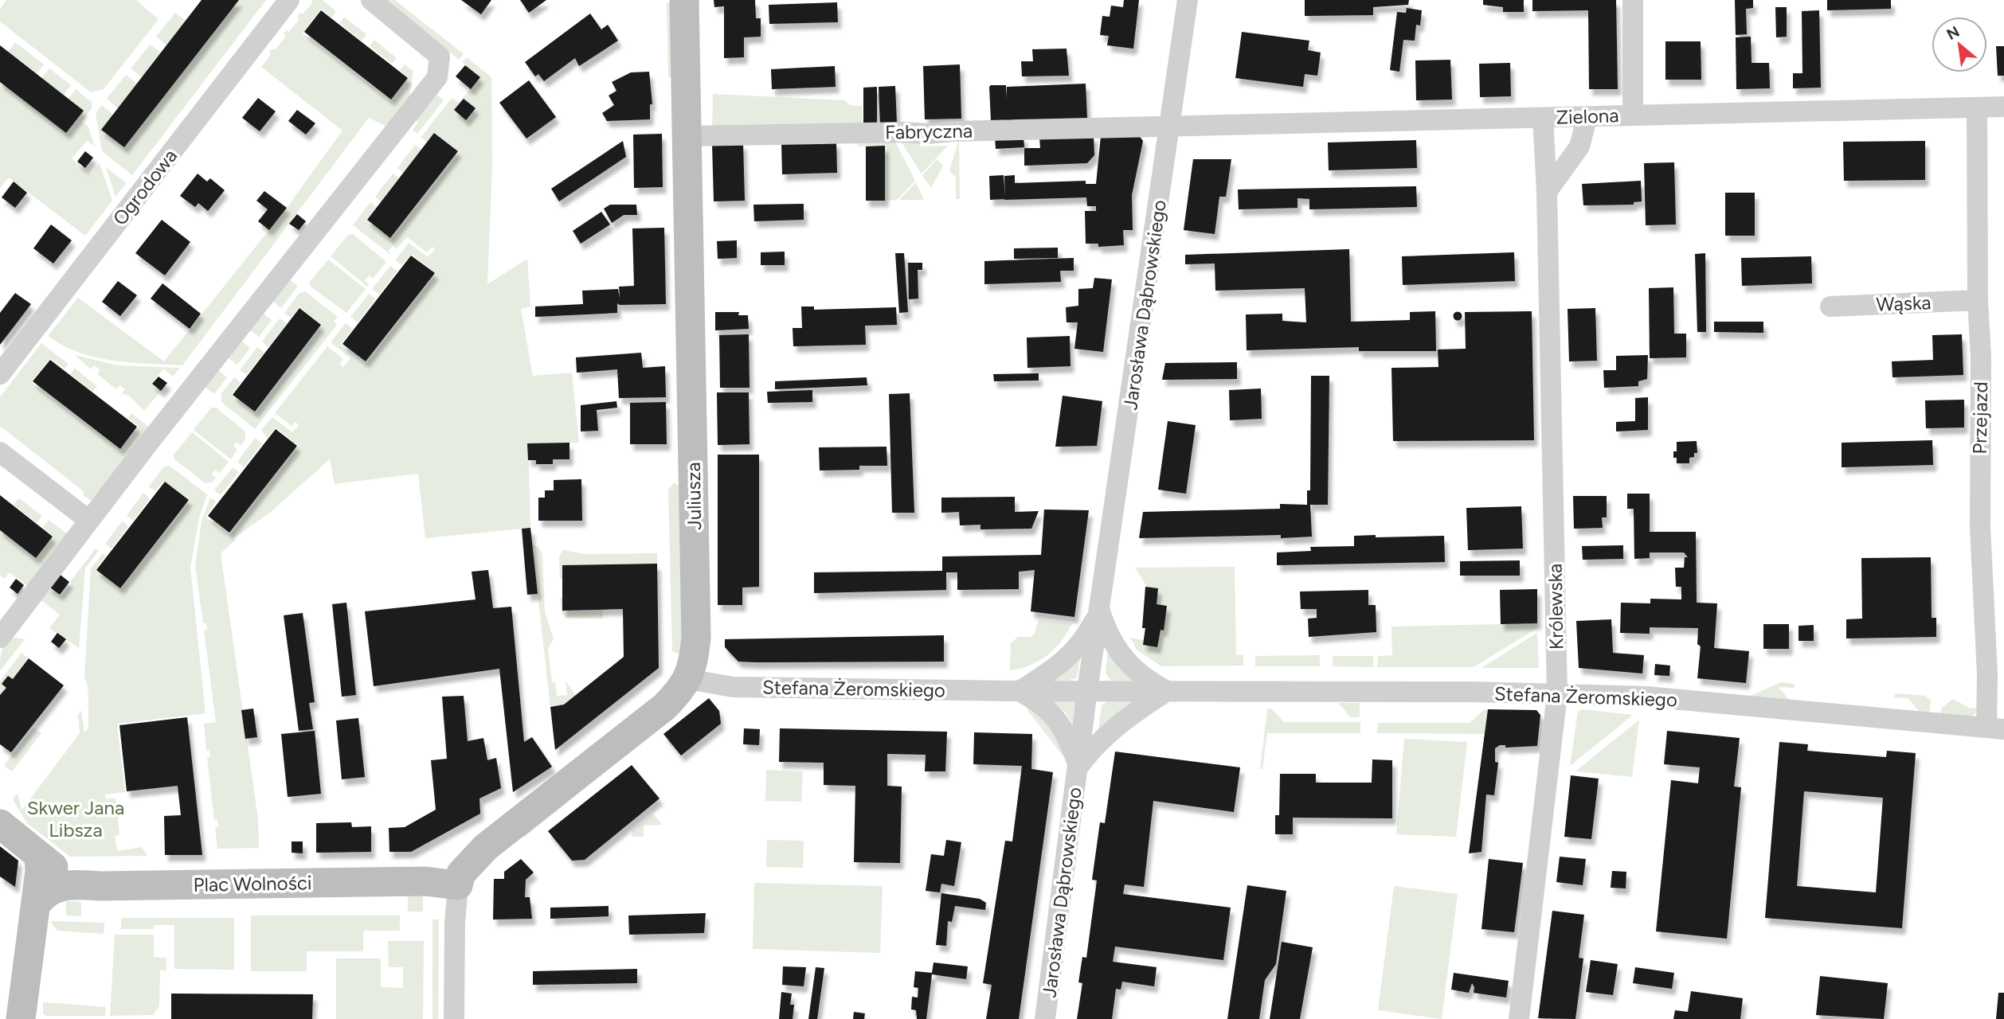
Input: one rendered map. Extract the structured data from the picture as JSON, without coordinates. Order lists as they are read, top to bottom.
{
  "streets": {
    "street": [
      "Zielona",
      "Fabryczna",
      "Ogrodowa",
      "Wąska",
      "Jarosława Dąbrowskiego",
      "Przejazd",
      "Juliusza",
      "Królewska",
      "Stefana Żeromskiego",
      "Plac Wolności"
    ]
  },
  "crossings": [
    ["Zielona", "Fabryczna"],
    ["Zielona", "Jarosława Dąbrowskiego"],
    ["Zielona", "Przejazd"],
    ["Zielona", "Królewska"],
    ["Fabryczna", "Jarosława Dąbrowskiego"],
    ["Fabryczna", "Juliusza"],
    ["Wąska", "Przejazd"],
    ["Jarosława Dąbrowskiego", "Stefana Żeromskiego"],
    ["Przejazd", "Stefana Żeromskiego"],
    ["Juliusza", "Stefana Żeromskiego"],
    ["Juliusza", "Plac Wolności"],
    ["Królewska", "Stefana Żeromskiego"]
  ],
  "parks": ["Skwer Jana Libsza"],
  "north": "top left"
}
